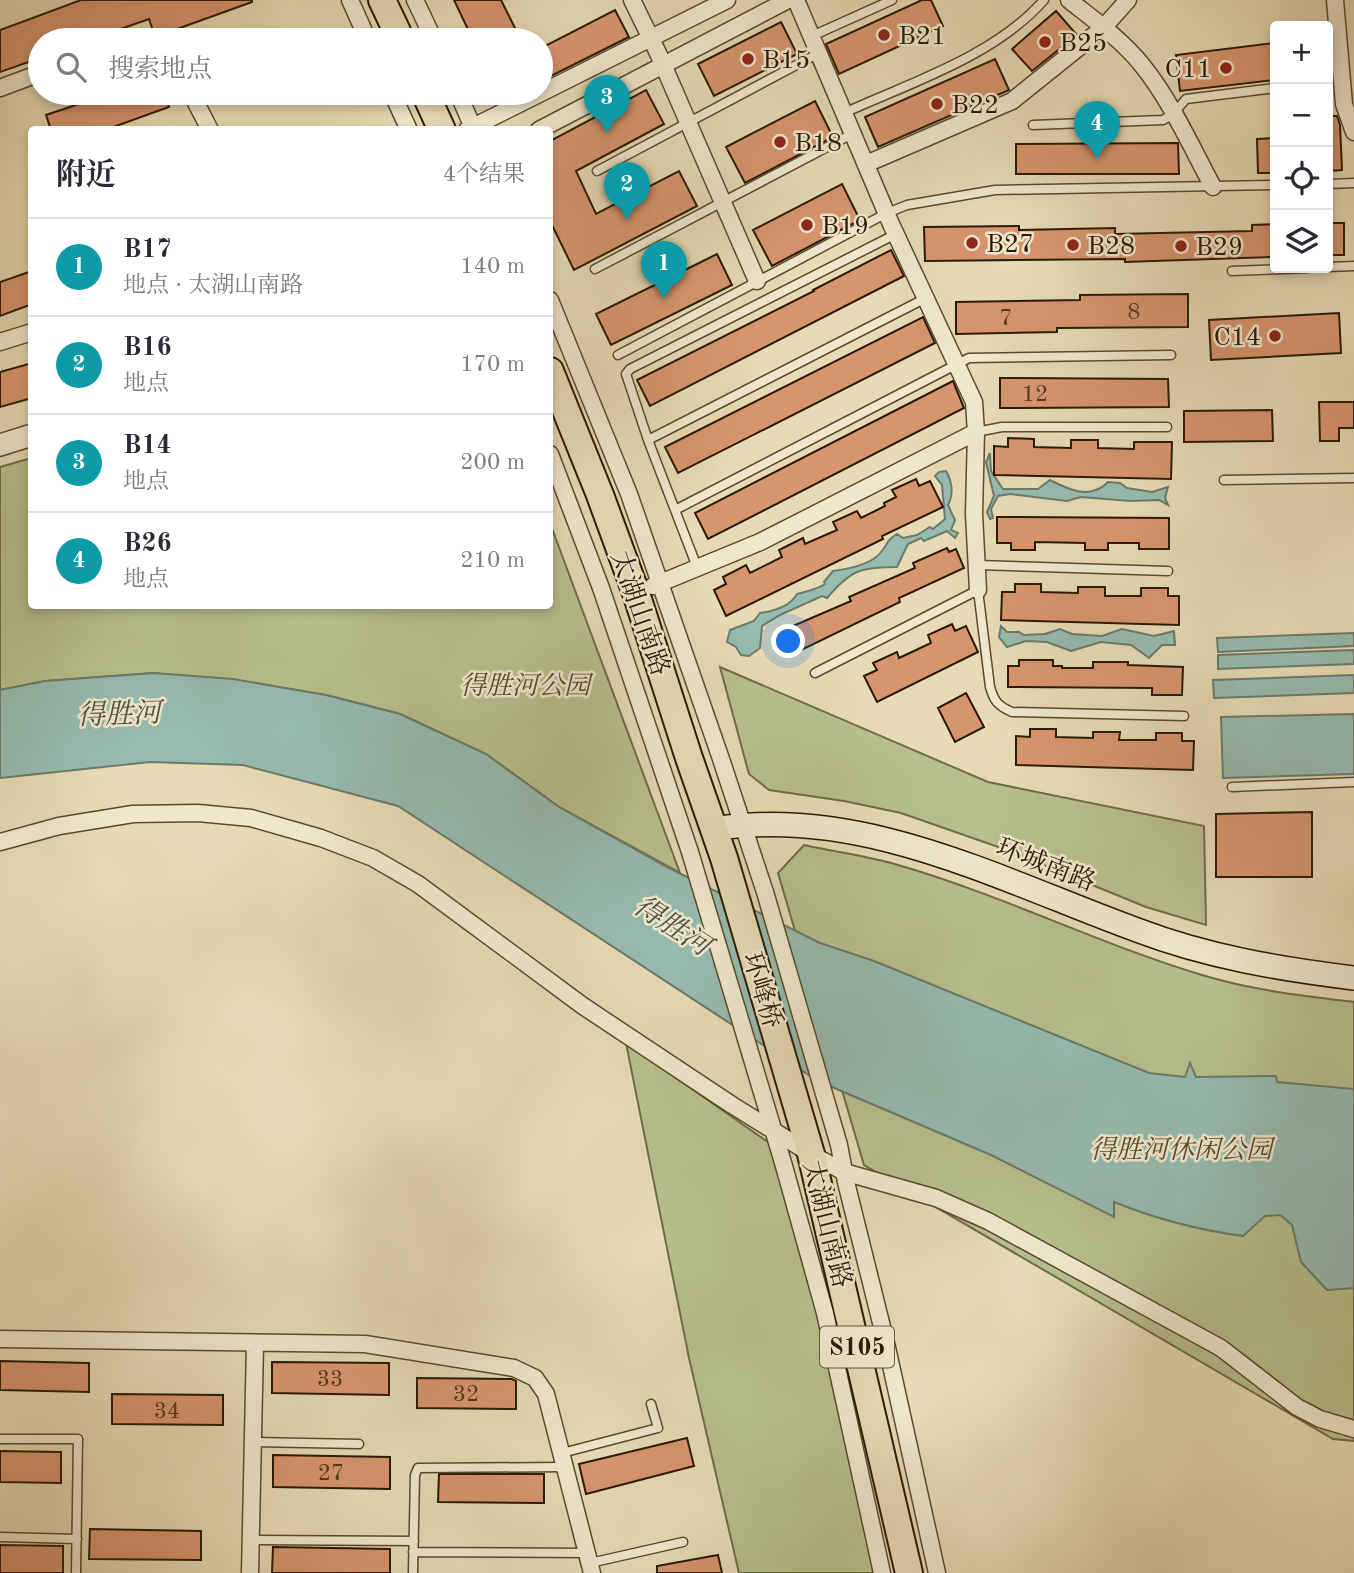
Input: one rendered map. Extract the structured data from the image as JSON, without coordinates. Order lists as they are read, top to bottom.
{
  "streets": {
    "main road": [
      "太湖山南路",
      "环城南路",
      "环峰桥",
      "S105"
    ]
  },
  "crossings": [
    ["太湖山南路", "环城南路"],
    ["太湖山南路", "环峰桥"]
  ],
  "water": ["得胜河"],
  "parks": ["得胜河公园", "得胜河休闲公园"],
  "places": [
    "B21",
    "B25",
    "B15",
    "C11",
    "B22",
    "B18",
    "B19",
    "B27",
    "B28",
    "B29",
    "C14"
  ],
  "house_numbers": [
    "8",
    "7",
    "12",
    "33",
    "32",
    "34",
    "27"
  ],
  "page": {
    "map_buttons": ["+", "−"],
    "search": "搜索地点",
    "pins": [
      "3",
      "4",
      "2",
      "1"
    ],
    "heading": ["附近", "4个结果"],
    "list": [
      {
        "mark": "1",
        "name": "B17",
        "note": "地点 · 太湖山南路",
        "value": "140 m"
      },
      {
        "mark": "2",
        "name": "B16",
        "note": "地点",
        "value": "170 m"
      },
      {
        "mark": "3",
        "name": "B14",
        "note": "地点",
        "value": "200 m"
      },
      {
        "mark": "4",
        "name": "B26",
        "note": "地点",
        "value": "210 m"
      }
    ]
  }
}
